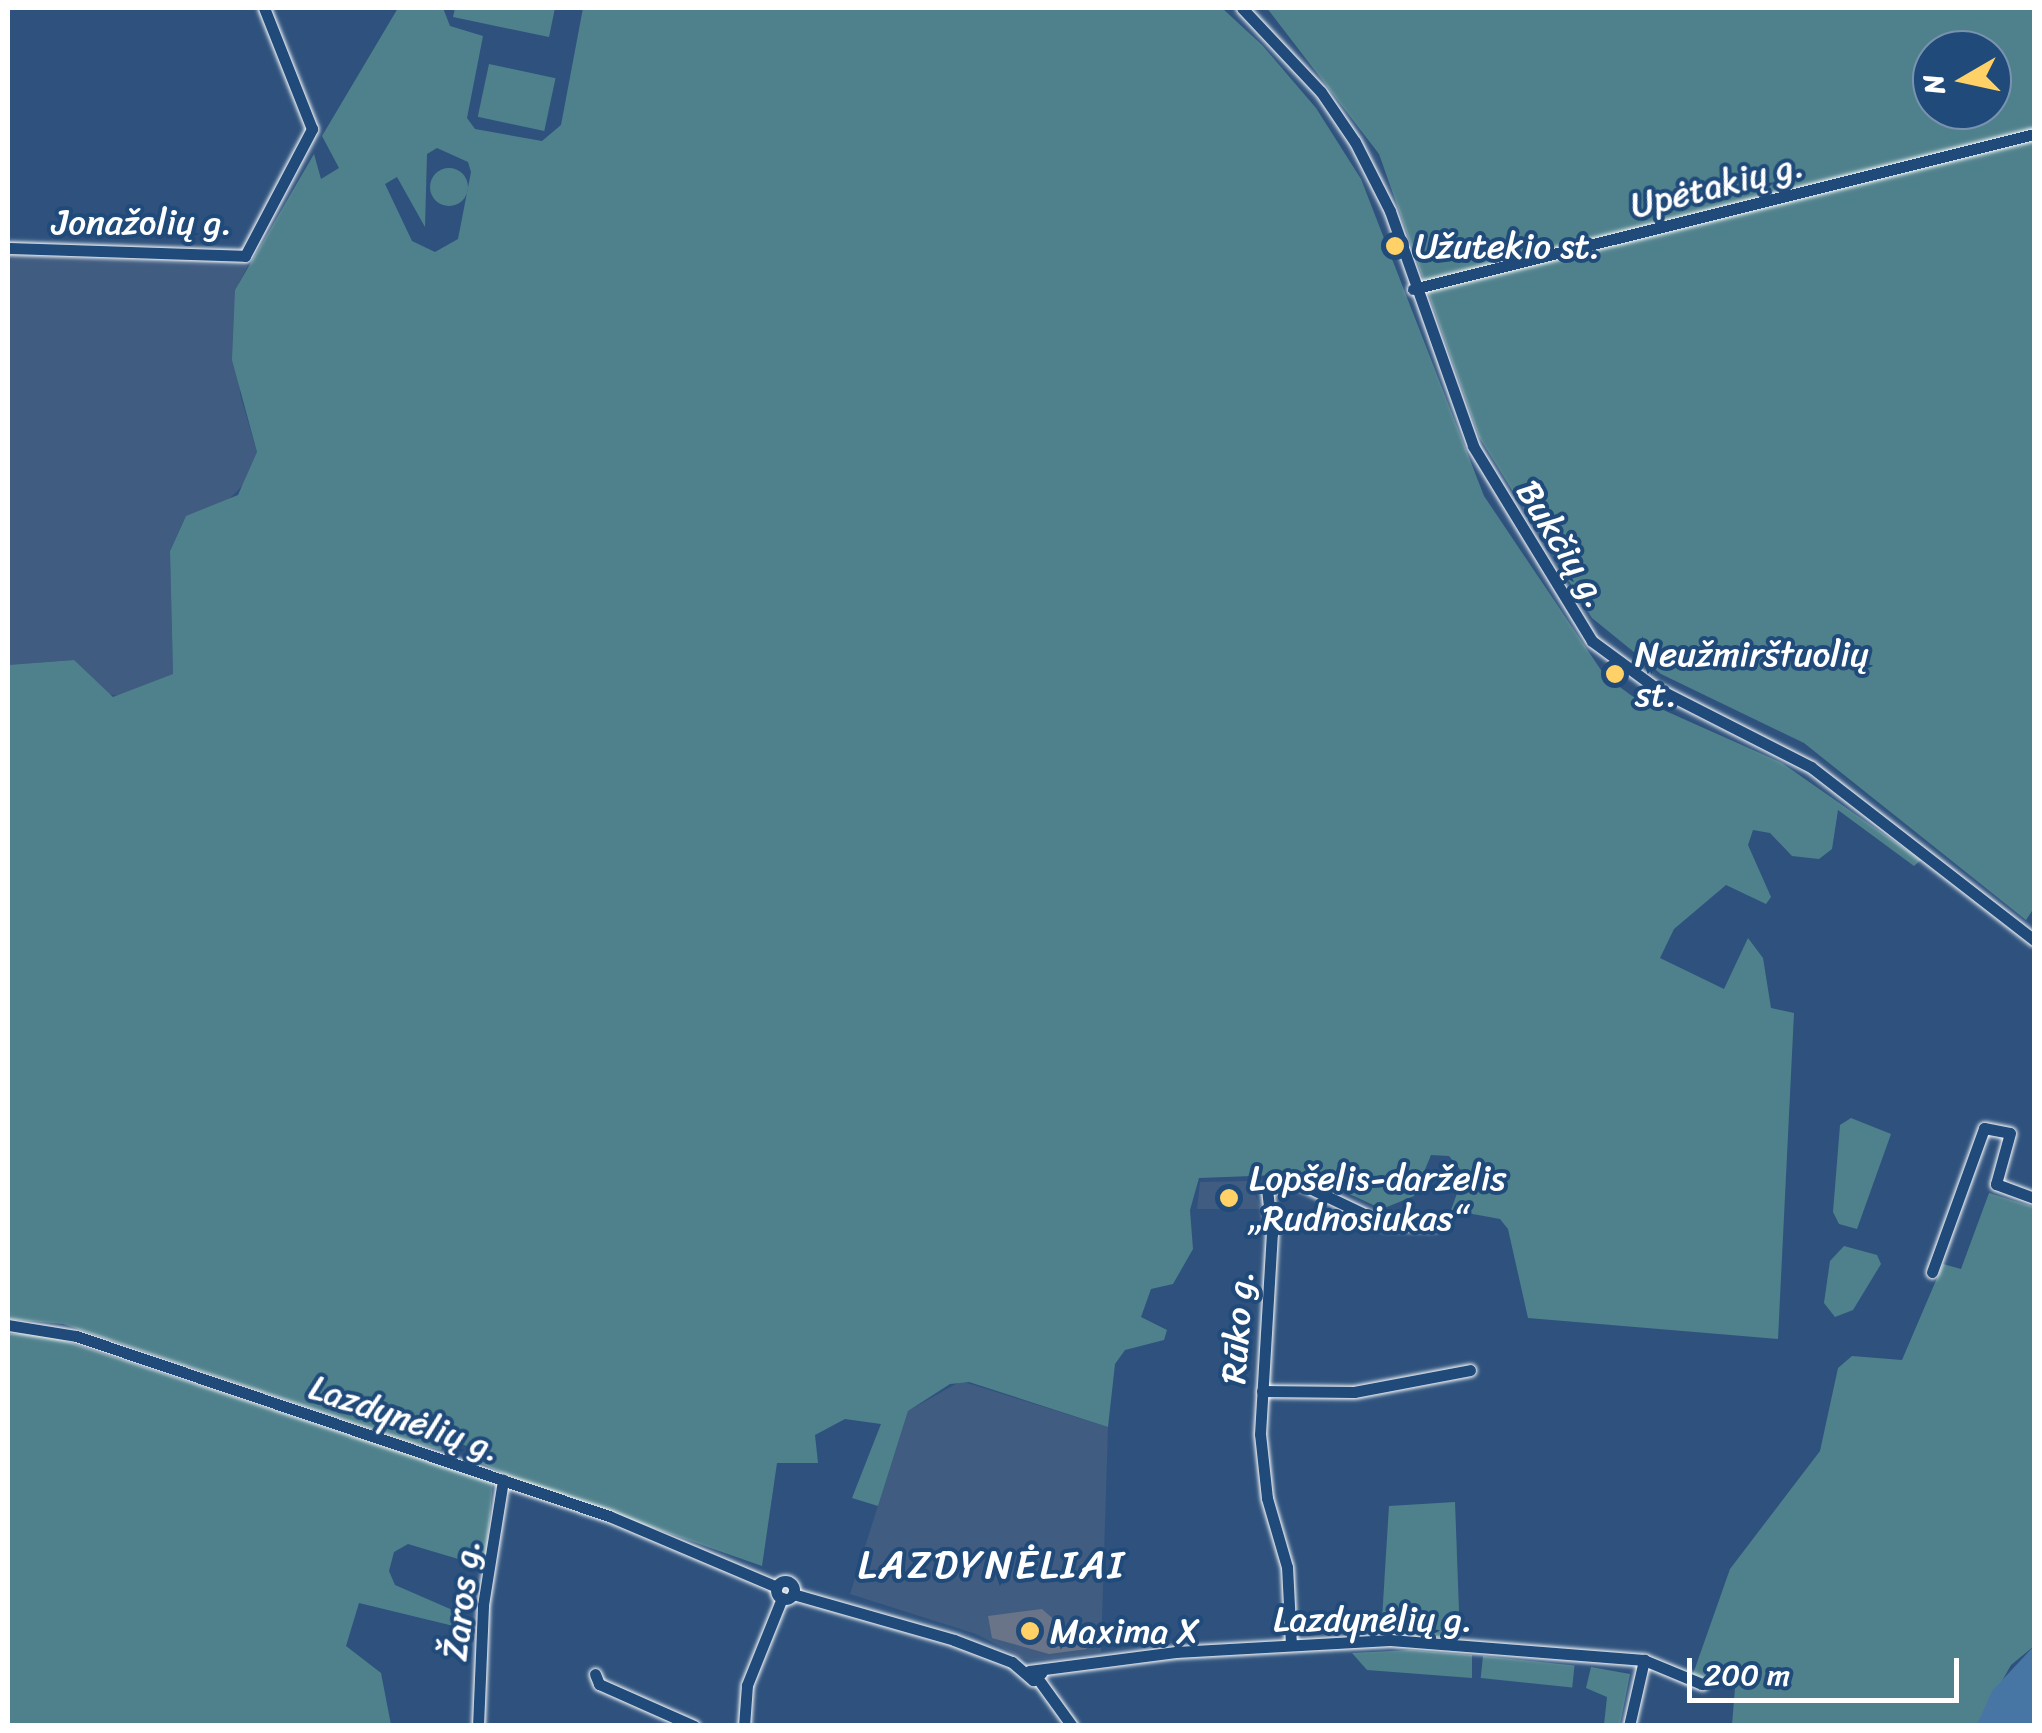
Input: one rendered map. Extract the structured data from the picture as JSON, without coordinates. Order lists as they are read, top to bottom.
{
  "streets": {
    "street": [
      "Upėtakių g.",
      "Jonažolių g.",
      "Bukčių g.",
      "Rūko g.",
      "Lazdynėlių g.",
      "Žaros g."
    ]
  },
  "crossings": [
    ["Upėtakių g.", "Bukčių g."],
    ["Rūko g.", "Lazdynėlių g."],
    ["Lazdynėlių g.", "Žaros g."]
  ],
  "districts": ["LAZDYNĖLIAI"],
  "places": [
    "Užutekio st.",
    "Neužmirštuolių st.",
    "Lopšelis-darželis „Rudnosiukas“",
    "Maxima X"
  ],
  "scale_bar": "200 m",
  "north": "left"
}
